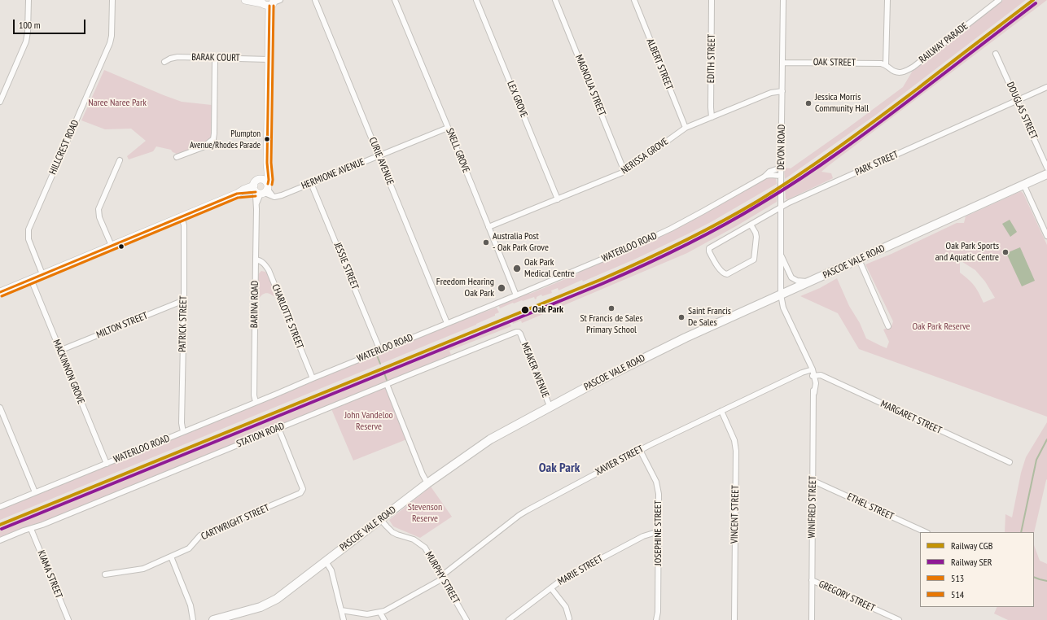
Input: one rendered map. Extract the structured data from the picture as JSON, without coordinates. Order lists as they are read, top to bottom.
{
  "streets": {
    "main road": ["PASCOE VALE ROAD"],
    "street": [
      "RAILWAY PARADE",
      "BARAK COURT",
      "EDITH STREET",
      "OAK STREET",
      "ALBERT STREET",
      "MAGNOLIA STREET",
      "LEX GROVE",
      "DOUGLAS STREET",
      "HILLCREST ROAD",
      "DEVON ROAD",
      "SNELL GROVE",
      "NERISSA GROVE",
      "CURIE AVENUE",
      "PARK STREET",
      "HERMIONE AVENUE",
      "WATERLOO ROAD",
      "JESSIE STREET",
      "BARINA ROAD",
      "CHARLOTTE STREET",
      "PATRICK STREET",
      "MILTON STREET",
      "MEAKER AVENUE",
      "MACKINNON GROVE",
      "MARGARET STREET",
      "STATION ROAD",
      "XAVIER STREET",
      "WINIFRED STREET",
      "ETHEL STREET",
      "VINCENT STREET",
      "CARTWRIGHT STREET",
      "JOSEPHINE STREET",
      "MARIE STREET",
      "KIAMA STREET",
      "MURPHY STREET",
      "GREGORY STREET"
    ]
  },
  "crossings": [
    ["RAILWAY PARADE", "OAK STREET"],
    ["EDITH STREET", "NERISSA GROVE"],
    ["OAK STREET", "DEVON ROAD"],
    ["ALBERT STREET", "NERISSA GROVE"],
    ["MAGNOLIA STREET", "NERISSA GROVE"],
    ["LEX GROVE", "NERISSA GROVE"],
    ["DOUGLAS STREET", "PARK STREET"],
    ["DEVON ROAD", "NERISSA GROVE"],
    ["DEVON ROAD", "PARK STREET"],
    ["DEVON ROAD", "WATERLOO ROAD"],
    ["DEVON ROAD", "PASCOE VALE ROAD"],
    ["DEVON ROAD", "WINIFRED STREET"],
    ["SNELL GROVE", "NERISSA GROVE"],
    ["SNELL GROVE", "HERMIONE AVENUE"],
    ["SNELL GROVE", "WATERLOO ROAD"],
    ["CURIE AVENUE", "HERMIONE AVENUE"],
    ["CURIE AVENUE", "WATERLOO ROAD"],
    ["HERMIONE AVENUE", "JESSIE STREET"],
    ["HERMIONE AVENUE", "BARINA ROAD"],
    ["WATERLOO ROAD", "JESSIE STREET"],
    ["WATERLOO ROAD", "BARINA ROAD"],
    ["WATERLOO ROAD", "CHARLOTTE STREET"],
    ["WATERLOO ROAD", "PATRICK STREET"],
    ["WATERLOO ROAD", "MACKINNON GROVE"],
    ["PASCOE VALE ROAD", "MEAKER AVENUE"],
    ["PASCOE VALE ROAD", "WINIFRED STREET"],
    ["PASCOE VALE ROAD", "MURPHY STREET"],
    ["BARINA ROAD", "CHARLOTTE STREET"],
    ["PATRICK STREET", "MILTON STREET"],
    ["MILTON STREET", "MACKINNON GROVE"],
    ["MEAKER AVENUE", "STATION ROAD"],
    ["MARGARET STREET", "WINIFRED STREET"],
    ["STATION ROAD", "CARTWRIGHT STREET"],
    ["STATION ROAD", "KIAMA STREET"],
    ["XAVIER STREET", "WINIFRED STREET"],
    ["XAVIER STREET", "VINCENT STREET"],
    ["XAVIER STREET", "JOSEPHINE STREET"],
    ["XAVIER STREET", "MURPHY STREET"],
    ["WINIFRED STREET", "ETHEL STREET"],
    ["WINIFRED STREET", "GREGORY STREET"],
    ["JOSEPHINE STREET", "MARIE STREET"]
  ],
  "districts": ["Oak Park"],
  "parks": [
    "Naree Naree Park",
    "Oak Park Reserve",
    "John Vandeloo Reserve",
    "Stevenson Reserve"
  ],
  "places": [
    "Jessica Morris Community Hall",
    "Plumpton Avenue/Rhodes Parade",
    "Australia Post - Oak Park Grove",
    "Oak Park Sports and Aquatic Centre",
    "Oak Park Medical Centre",
    "Freedom Hearing Oak Park",
    "St Francis de Sales Primary School",
    "Oak Park",
    "Saint Francis De Sales"
  ],
  "lines": [
    "rail line CGB",
    "rail line SER",
    "transit line 513",
    "transit line 514"
  ],
  "legend": [
    "Railway CGB",
    "Railway SER",
    "513",
    "514"
  ],
  "scale_bar": "100 m"
}
